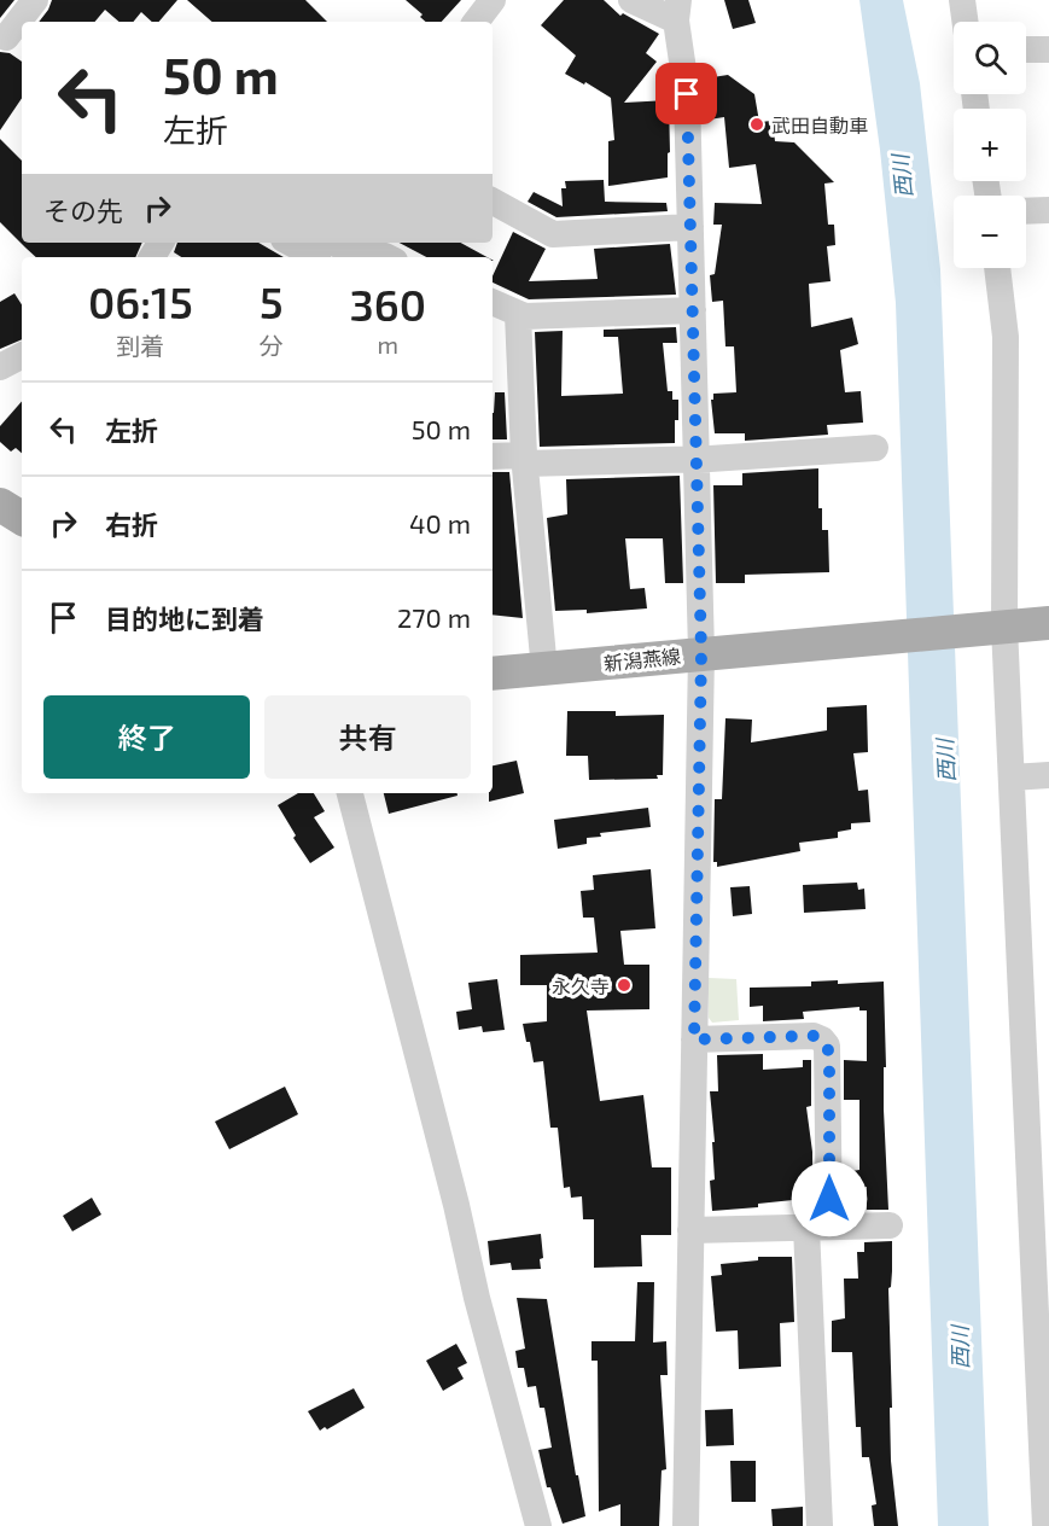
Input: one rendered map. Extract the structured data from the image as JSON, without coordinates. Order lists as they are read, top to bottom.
{
  "streets": {
    "main road": ["新潟燕線"]
  },
  "water": ["西川"],
  "places": ["武田自動車", "永久寺"],
  "page": {
    "map_buttons": ["+", "−"],
    "turn": ["50 m", "左折"],
    "then": "その先",
    "eta": [
      "06:15",
      "到着",
      "5",
      "分",
      "360",
      "m"
    ],
    "list": [
      {
        "name": "左折",
        "value": "50 m"
      },
      {
        "name": "右折",
        "value": "40 m"
      },
      {
        "name": "目的地に到着",
        "value": "270 m"
      }
    ],
    "buttons": ["終了", "共有"]
  }
}
